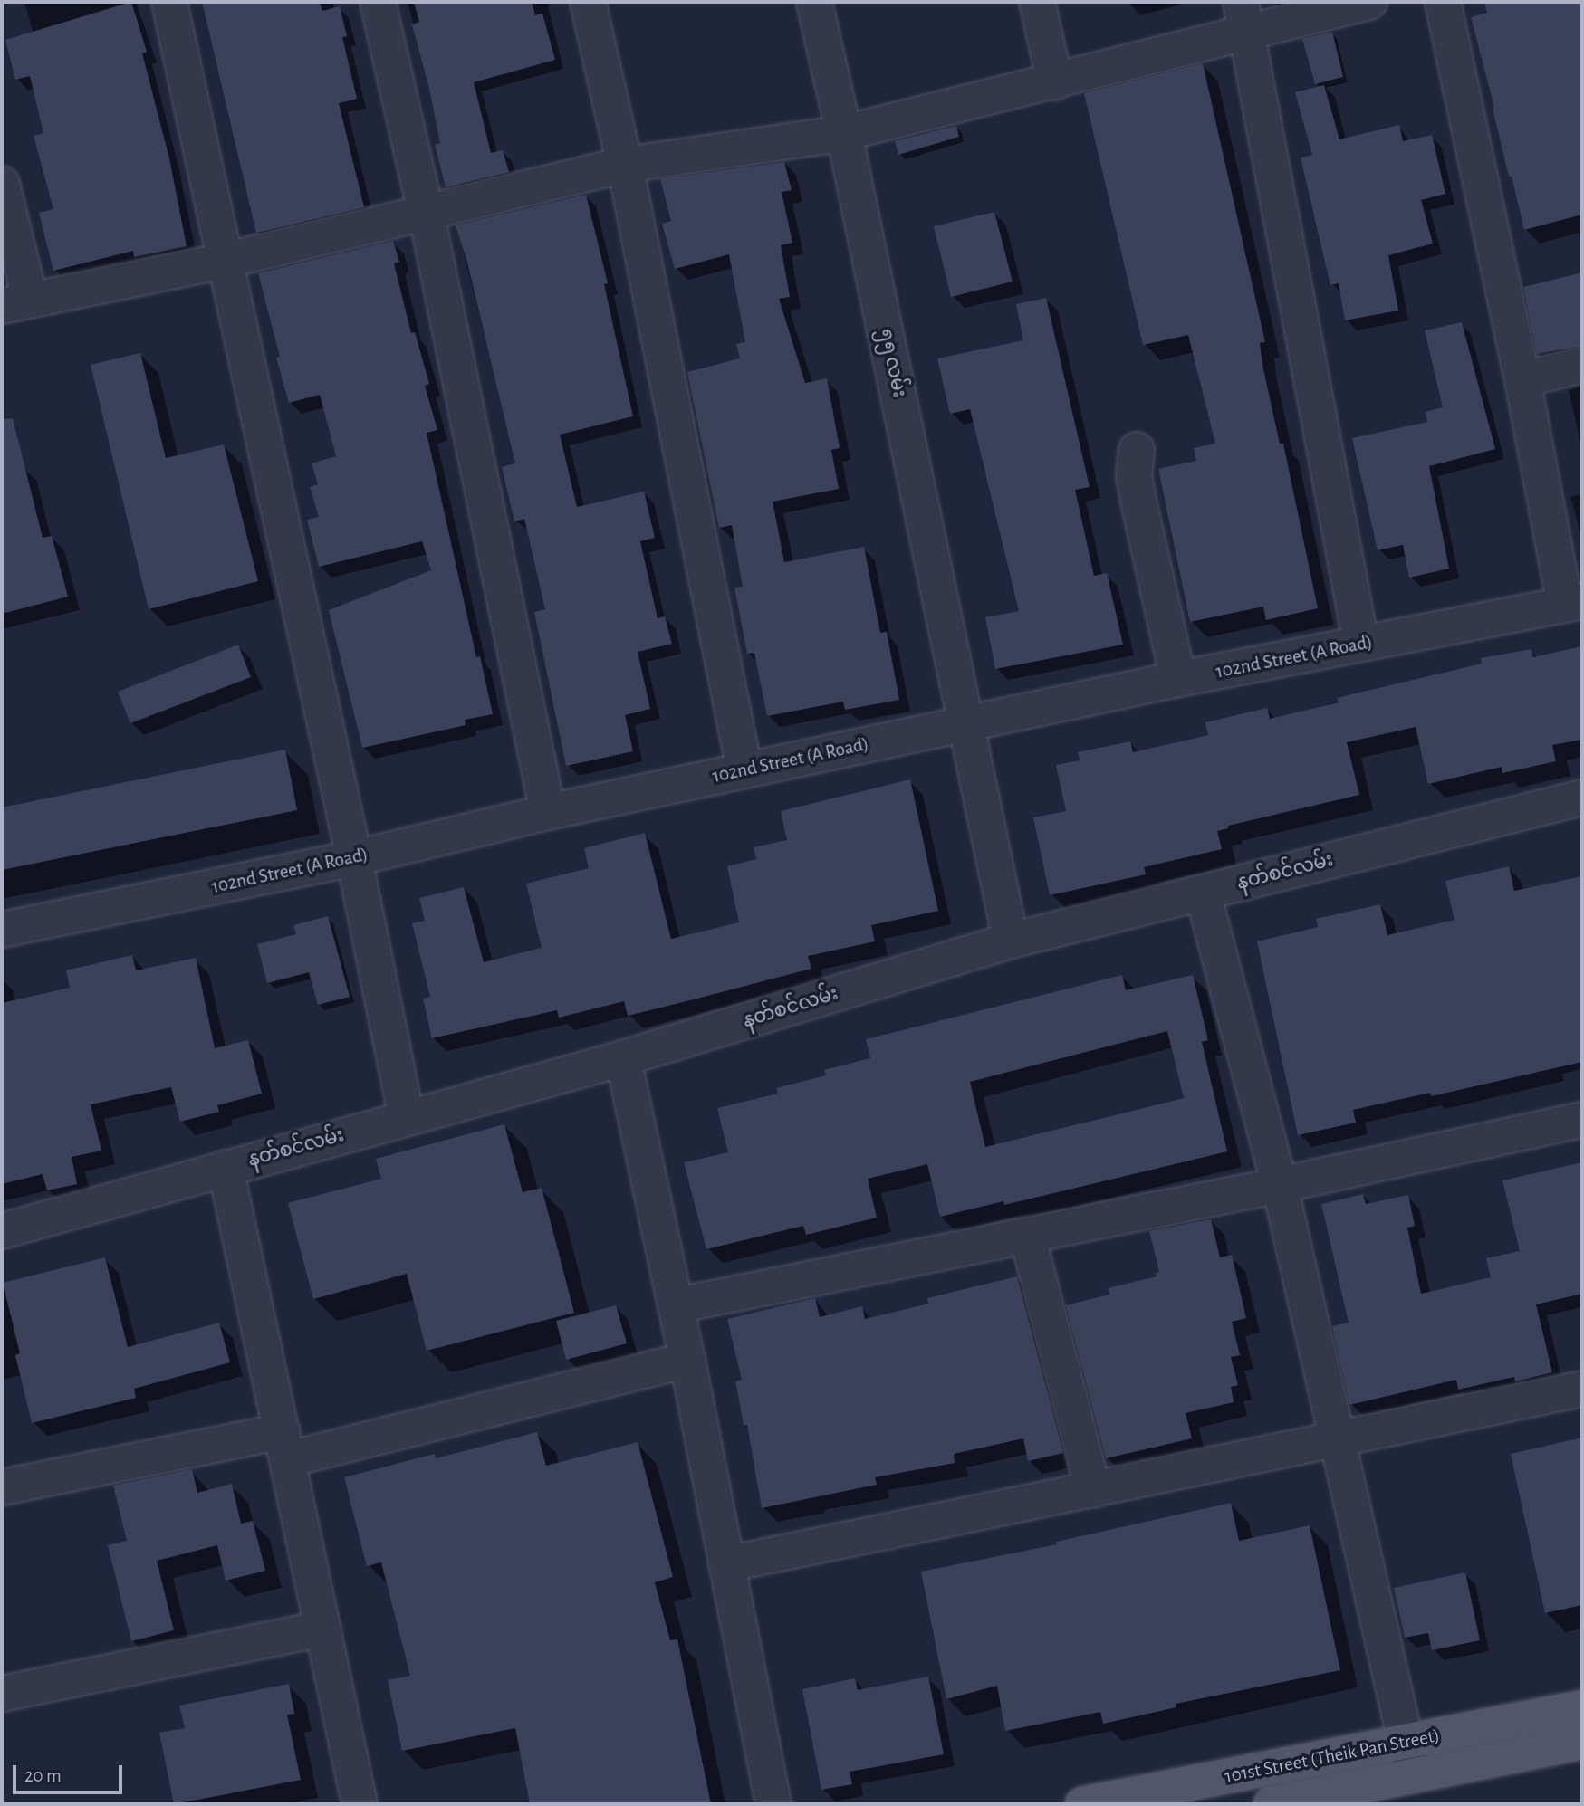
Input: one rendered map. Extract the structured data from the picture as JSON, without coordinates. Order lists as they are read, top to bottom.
{
  "streets": {
    "main road": ["101st Street (Theik Pan Street)"],
    "street": ["၅၅ လမ်း", "102nd Street (A Road)", "နတ်စင်လမ်း"]
  },
  "crossings": [
    ["၅၅ လမ်း", "102nd Street (A Road)"],
    ["၅၅ လမ်း", "နတ်စင်လမ်း"]
  ],
  "scale_bar": "20 m"
}
